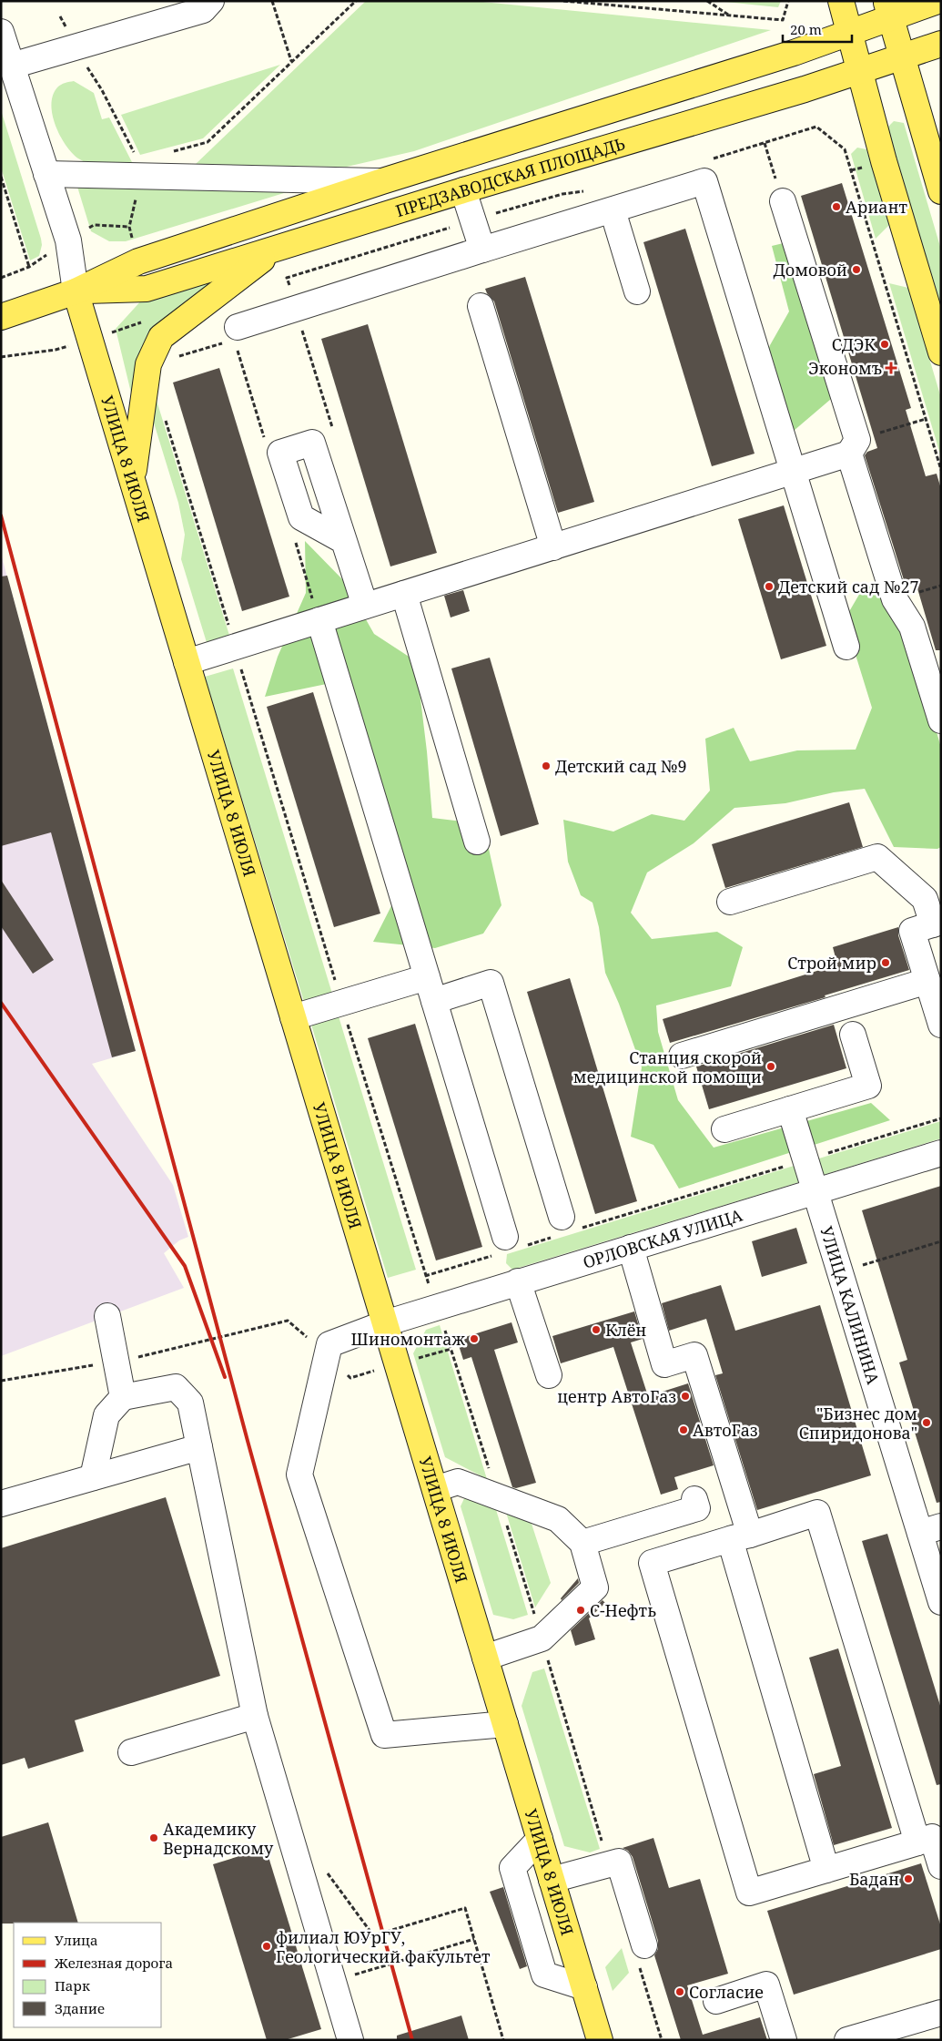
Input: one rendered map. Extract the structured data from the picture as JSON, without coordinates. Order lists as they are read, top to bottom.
{
  "streets": {
    "main road": ["ПРЕДЗАВОДСКАЯ ПЛОЩАДЬ", "УЛИЦА 8 ИЮЛЯ"],
    "street": ["ОРЛОВСКАЯ УЛИЦА", "УЛИЦА КАЛИНИНА"]
  },
  "crossings": [
    ["ПРЕДЗАВОДСКАЯ ПЛОЩАДЬ", "УЛИЦА 8 ИЮЛЯ"],
    ["УЛИЦА 8 ИЮЛЯ", "ОРЛОВСКАЯ УЛИЦА"],
    ["ОРЛОВСКАЯ УЛИЦА", "УЛИЦА КАЛИНИНА"]
  ],
  "places": {
    "other": [
      "Ариант",
      "Домовой",
      "СДЭК",
      "Детский сад №27",
      "Детский сад №9",
      "Строй мир",
      "Станция скорой медицинской помощи",
      "Клён",
      "Шиномонтаж",
      "центр АвтоГаз",
      "\"Бизнес дом Спиридонова\"",
      "АвтоГаз",
      "С-Нефть",
      "Академику Вернадскому",
      "Бадан",
      "филиал ЮУрГУ, Геологический факультет",
      "Согласие"
    ],
    "health": ["Экономъ"]
  },
  "legend": [
    "Улица",
    "Железная дорога",
    "Парк",
    "Здание"
  ],
  "scale_bar": "20 m"
}
